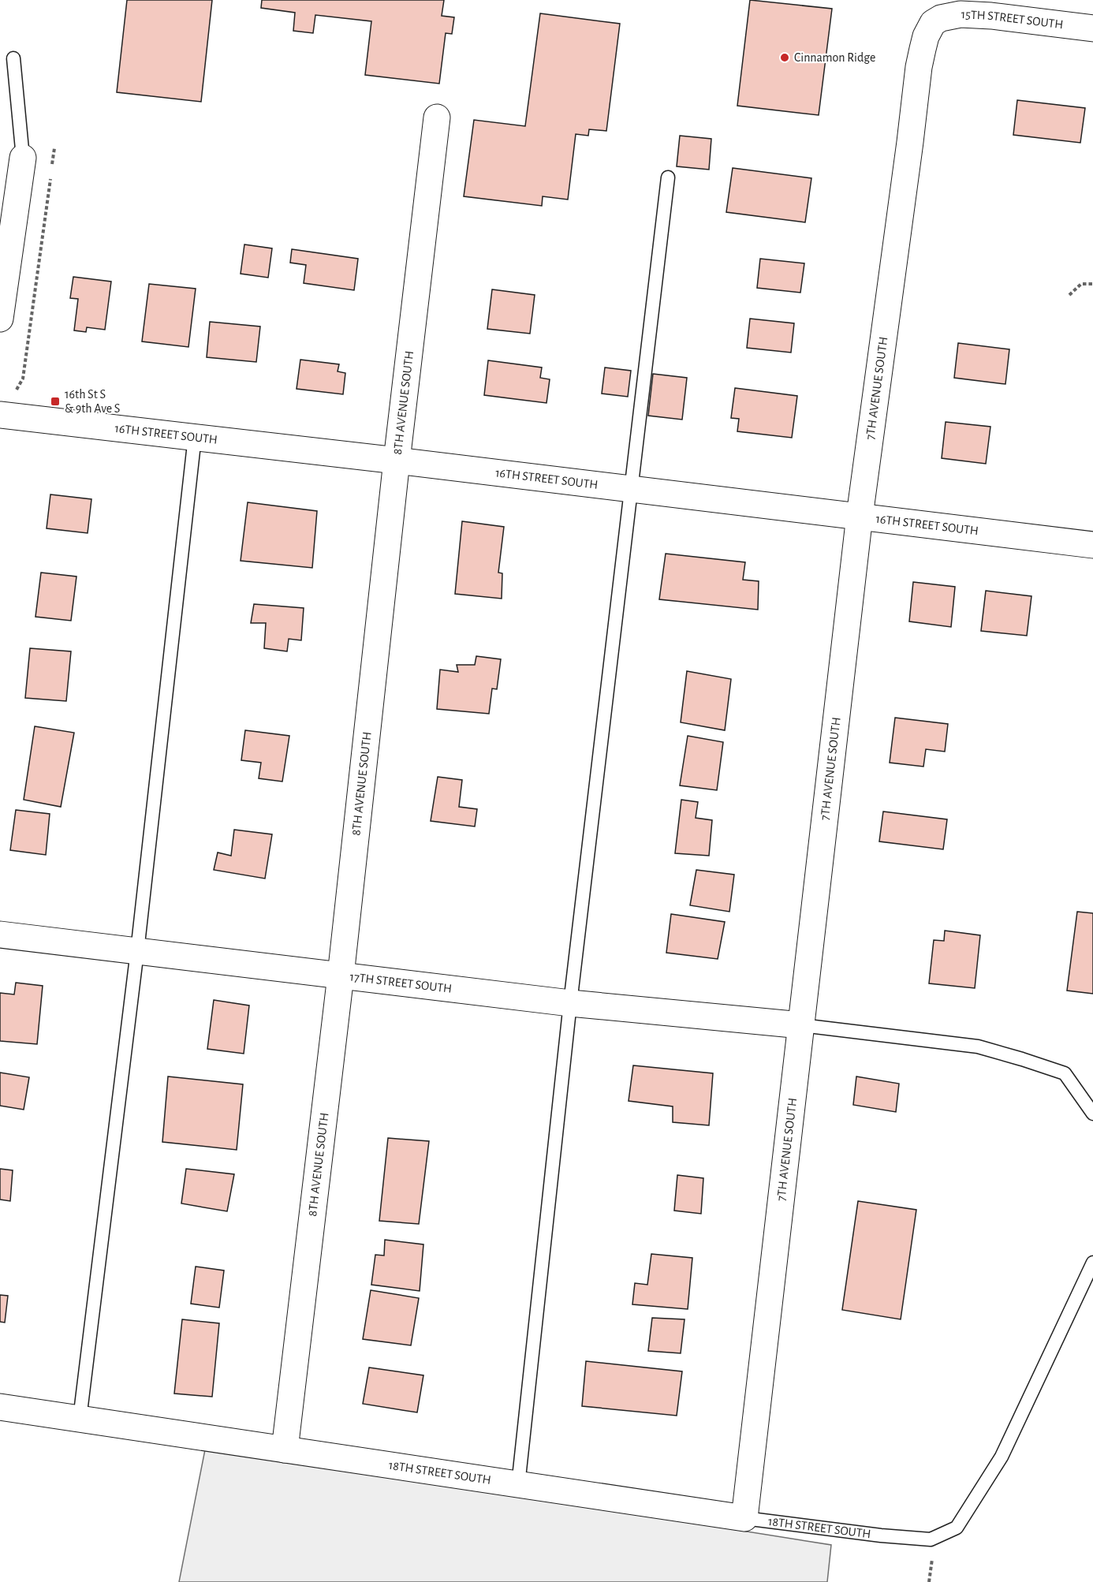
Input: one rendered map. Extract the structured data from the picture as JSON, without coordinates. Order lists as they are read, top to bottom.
{
  "streets": {
    "street": [
      "15TH STREET SOUTH",
      "7TH AVENUE SOUTH",
      "8TH AVENUE SOUTH",
      "16TH STREET SOUTH",
      "17TH STREET SOUTH",
      "18TH STREET SOUTH"
    ]
  },
  "crossings": [
    ["15TH STREET SOUTH", "7TH AVENUE SOUTH"],
    ["7TH AVENUE SOUTH", "16TH STREET SOUTH"],
    ["7TH AVENUE SOUTH", "17TH STREET SOUTH"],
    ["7TH AVENUE SOUTH", "18TH STREET SOUTH"],
    ["8TH AVENUE SOUTH", "16TH STREET SOUTH"],
    ["8TH AVENUE SOUTH", "17TH STREET SOUTH"],
    ["8TH AVENUE SOUTH", "18TH STREET SOUTH"]
  ],
  "places": {
    "other": ["Cinnamon Ridge"],
    "transit": ["16th St S & 9th Ave S"]
  }
}
